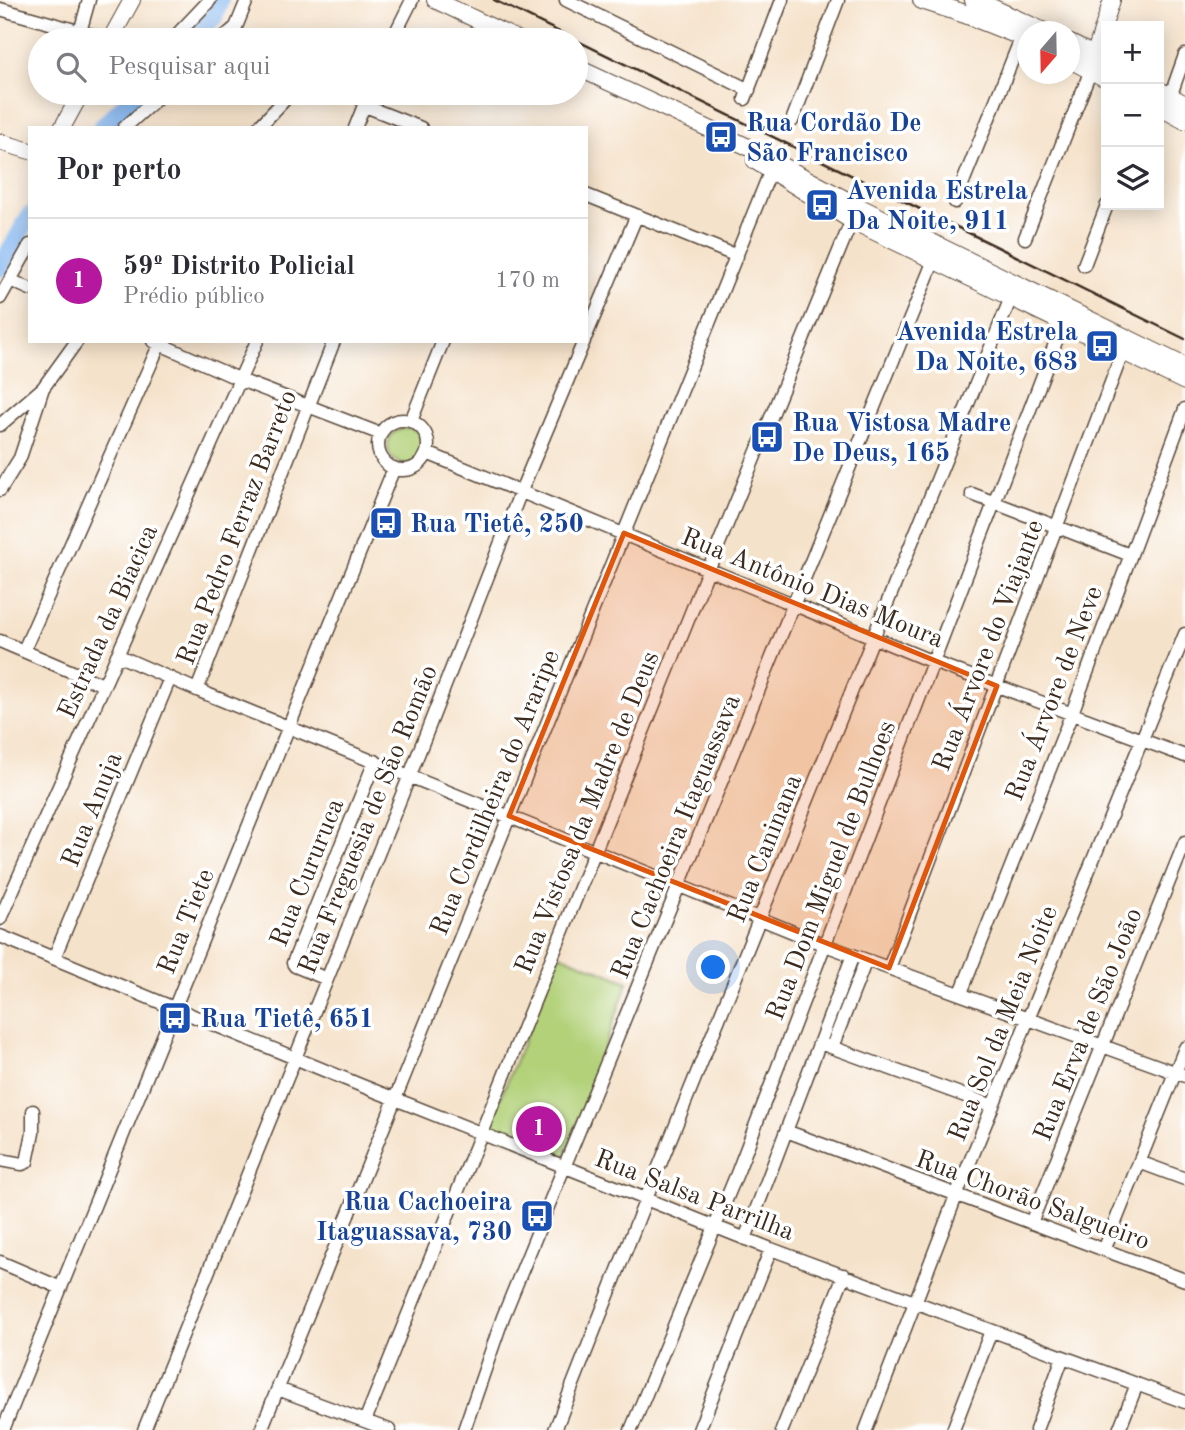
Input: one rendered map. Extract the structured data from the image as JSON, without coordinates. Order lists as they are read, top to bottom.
{
  "streets": {
    "street": [
      "Rua Pedro Ferraz Barreto",
      "Rua Antônio Dias Moura",
      "Estrada da Biacica",
      "Rua Árvore do Viajante",
      "Rua Árvore de Neve",
      "Rua Cordilheira do Araripe",
      "Rua Anuja",
      "Rua Vistosa da Madre de Deus",
      "Rua Freguesia de São Romão",
      "Rua Cachoeira Itaguassava",
      "Rua Caninana",
      "Rua Dom Miguel de Bulhoes",
      "Rua Cururuca",
      "Rua Tiete",
      "Rua Sol da Meia Noite",
      "Rua Erva de São João",
      "Rua Salsa Parrilha",
      "Rua Chorão Salgueiro"
    ]
  },
  "crossings": [
    ["Rua Antônio Dias Moura", "Rua Árvore do Viajante"],
    ["Rua Antônio Dias Moura", "Rua Árvore de Neve"],
    ["Rua Antônio Dias Moura", "Rua Cordilheira do Araripe"],
    ["Rua Antônio Dias Moura", "Rua Vistosa da Madre de Deus"],
    ["Rua Antônio Dias Moura", "Rua Freguesia de São Romão"],
    ["Rua Antônio Dias Moura", "Rua Cachoeira Itaguassava"],
    ["Rua Antônio Dias Moura", "Rua Caninana"],
    ["Rua Antônio Dias Moura", "Rua Dom Miguel de Bulhoes"],
    ["Rua Antônio Dias Moura", "Rua Tiete"],
    ["Rua Antônio Dias Moura", "Rua Sol da Meia Noite"],
    ["Rua Cordilheira do Araripe", "Rua Salsa Parrilha"],
    ["Rua Anuja", "Rua Salsa Parrilha"],
    ["Rua Vistosa da Madre de Deus", "Rua Salsa Parrilha"],
    ["Rua Freguesia de São Romão", "Rua Cururuca"],
    ["Rua Freguesia de São Romão", "Rua Salsa Parrilha"],
    ["Rua Cachoeira Itaguassava", "Rua Salsa Parrilha"],
    ["Rua Caninana", "Rua Salsa Parrilha"],
    ["Rua Dom Miguel de Bulhoes", "Rua Salsa Parrilha"],
    ["Rua Tiete", "Rua Salsa Parrilha"],
    ["Rua Sol da Meia Noite", "Rua Salsa Parrilha"],
    ["Rua Sol da Meia Noite", "Rua Chorão Salgueiro"],
    ["Rua Erva de São João", "Rua Chorão Salgueiro"]
  ],
  "places": {
    "bus stop": [
      "Rua Cordão De São Francisco",
      "Avenida Estrela Da Noite, 911",
      "Avenida Estrela Da Noite, 683",
      "Rua Vistosa Madre De Deus, 165",
      "Rua Tietê, 250",
      "Rua Tietê, 651",
      "Rua Cachoeira Itaguassava, 730"
    ]
  },
  "north": "bottom",
  "page": {
    "map_buttons": ["+", "−"],
    "search": "Pesquisar aqui",
    "heading": "Por perto",
    "list": [
      {
        "mark": "1",
        "name": "59º Distrito Policial",
        "note": "Prédio público",
        "value": "170 m"
      }
    ],
    "pins": "1"
  }
}
